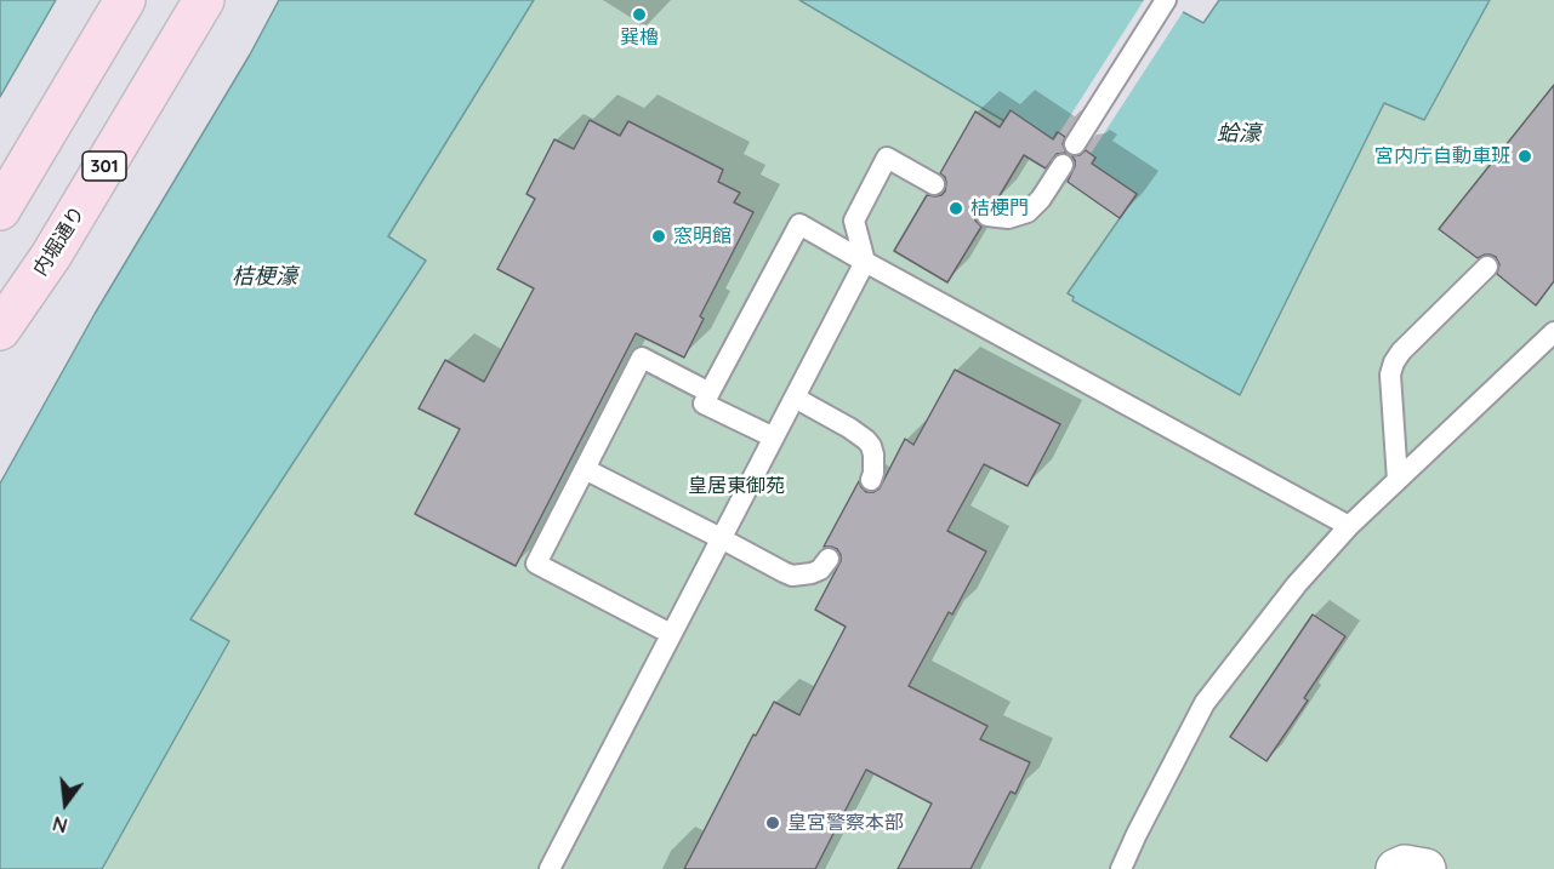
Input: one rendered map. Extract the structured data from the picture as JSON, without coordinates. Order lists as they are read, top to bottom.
{
  "streets": {
    "main road": ["301", "内堀通り"]
  },
  "water": ["蛤濠", "桔梗濠"],
  "parks": ["皇居東御苑"],
  "places": [
    "巽櫓",
    "宮内庁自動車班",
    "桔梗門",
    "窓明館",
    "皇宮警察本部"
  ],
  "north": "bottom"
}
